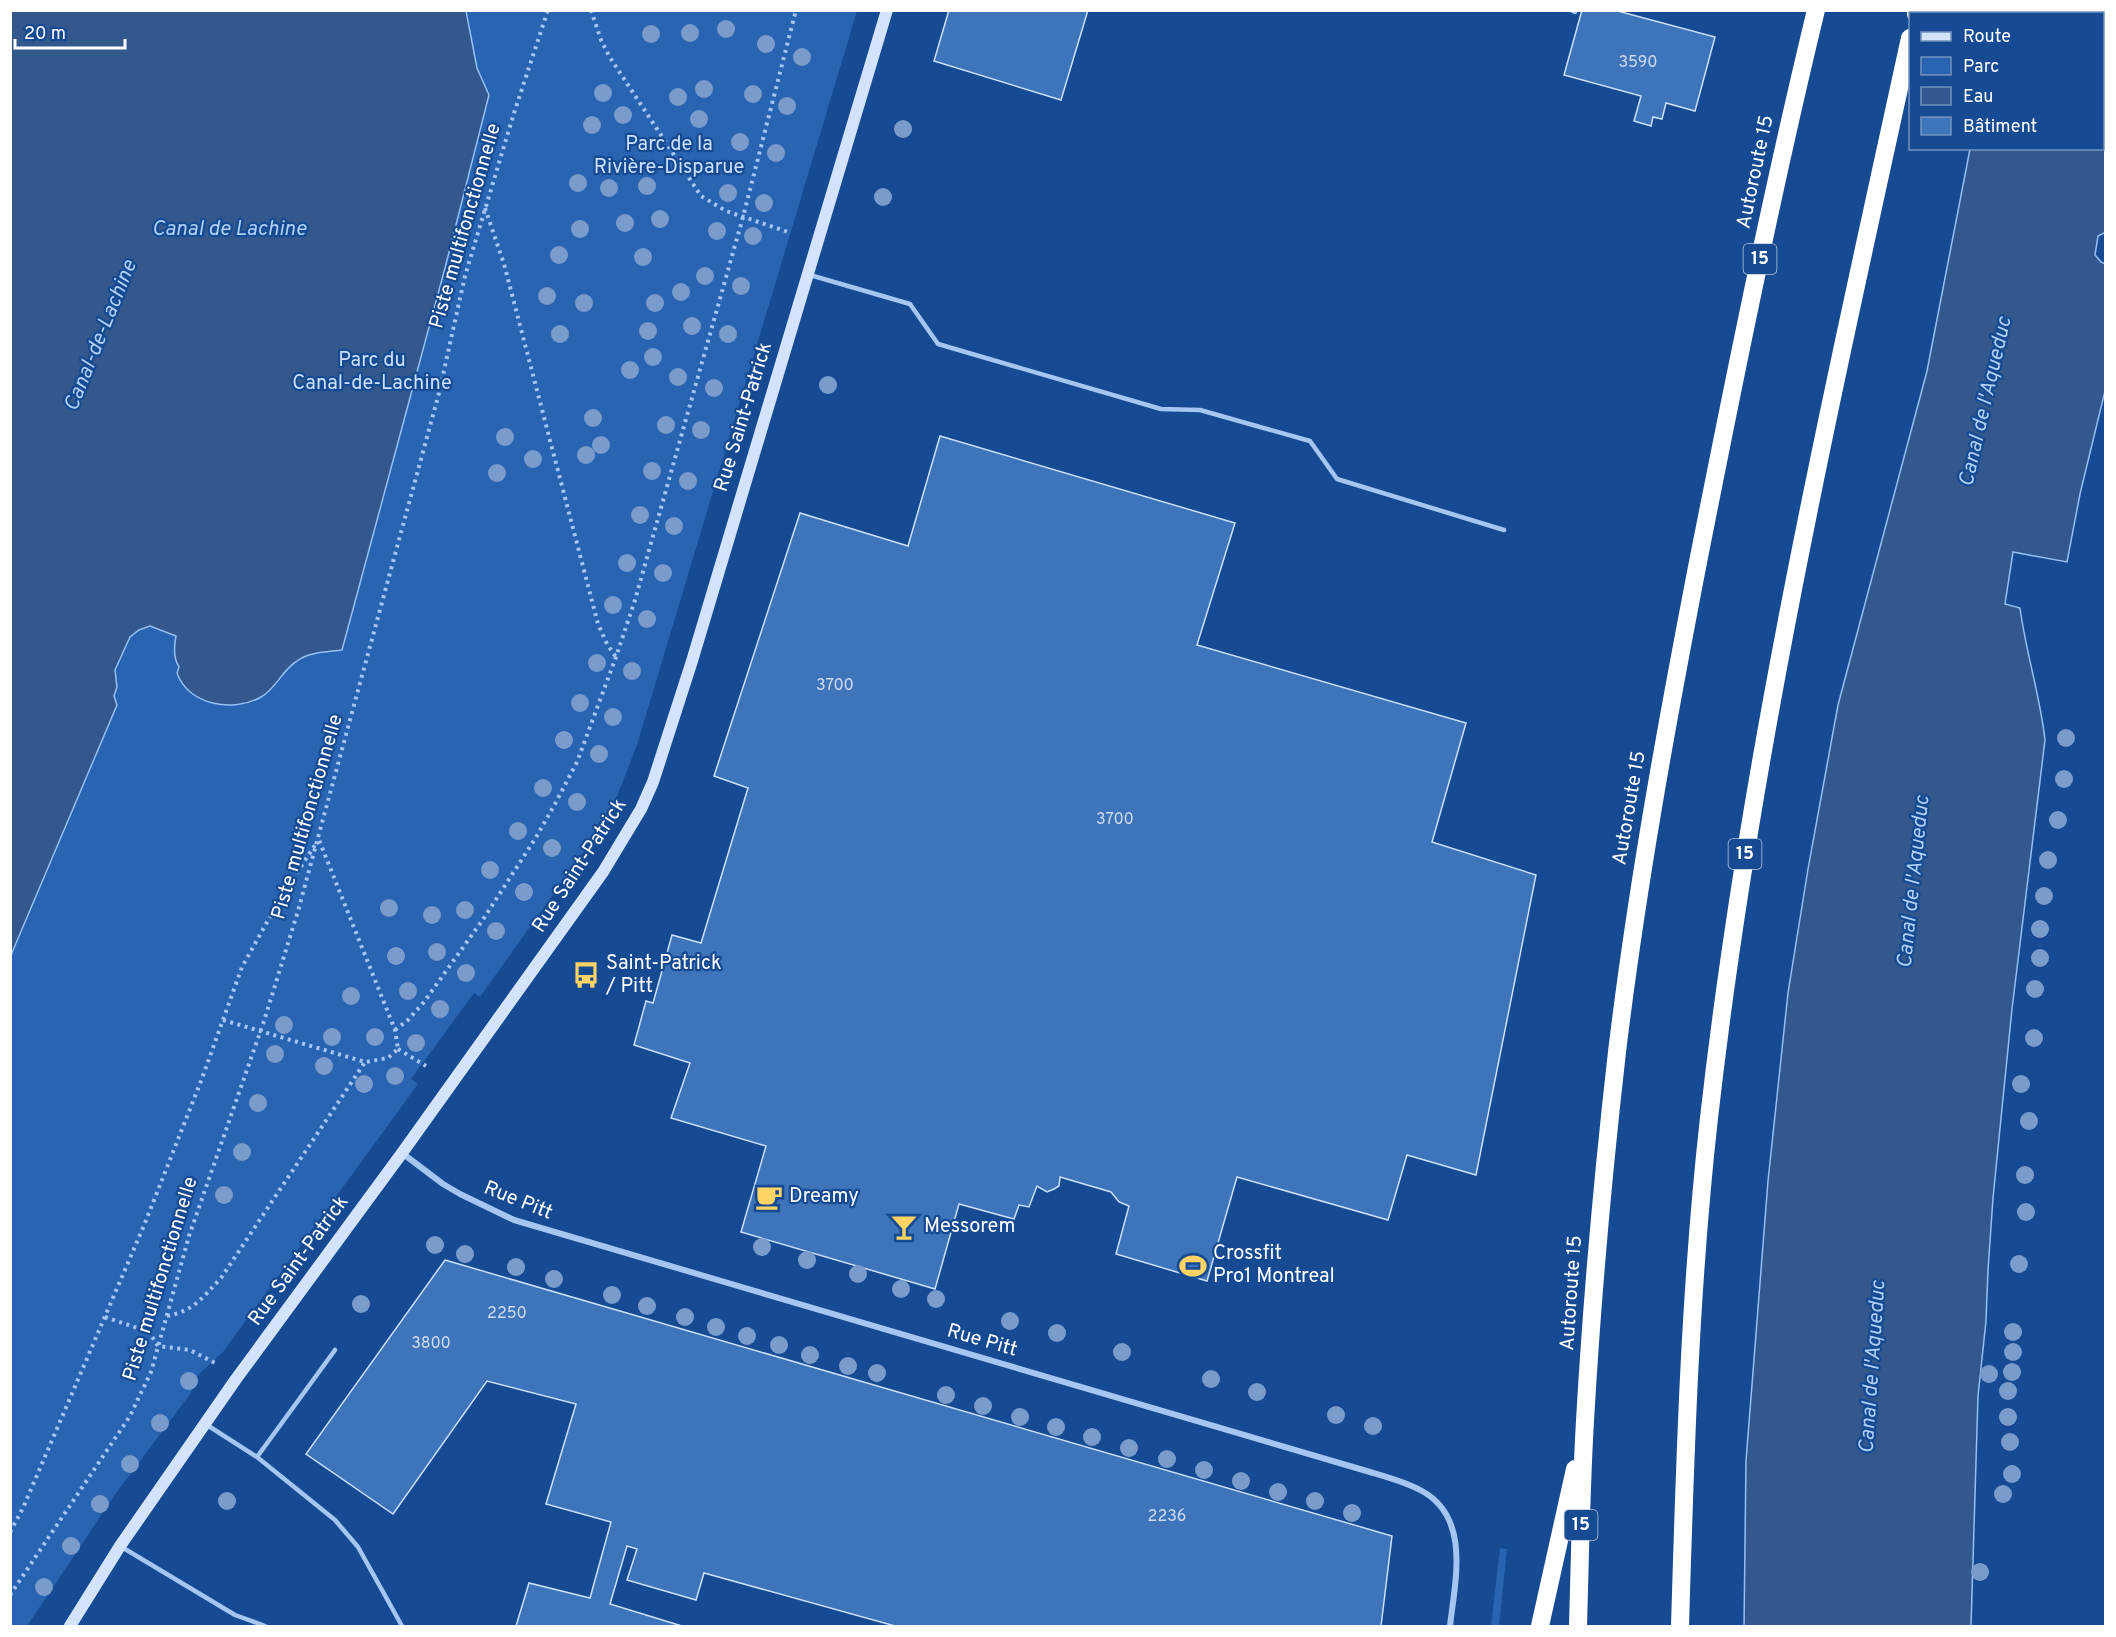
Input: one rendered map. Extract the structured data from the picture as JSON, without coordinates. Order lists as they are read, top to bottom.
{
  "streets": {
    "highway": ["Autoroute 15", "15"],
    "main road": ["Rue Saint-Patrick"],
    "street": ["Rue Pitt"],
    "path": ["Piste multifonctionnelle"]
  },
  "crossings": [
    ["Rue Saint-Patrick", "Rue Pitt"]
  ],
  "water": ["Canal de Lachine", "Canal-de-Lachine", "Canal de l'Aqueduc"],
  "parks": ["Parc de la Rivière-Disparue", "Parc du Canal-de-Lachine"],
  "places": {
    "bus stop": ["Saint-Patrick / Pitt"],
    "cafe": ["Dreamy"],
    "bar": ["Messorem"],
    "sports": ["Crossfit Pro1 Montreal"]
  },
  "house_numbers": [
    "3590",
    "3700",
    "3700",
    "2250",
    "3800",
    "2236"
  ],
  "legend": [
    "Route",
    "Parc",
    "Eau",
    "Bâtiment"
  ],
  "scale_bar": "20 m"
}
